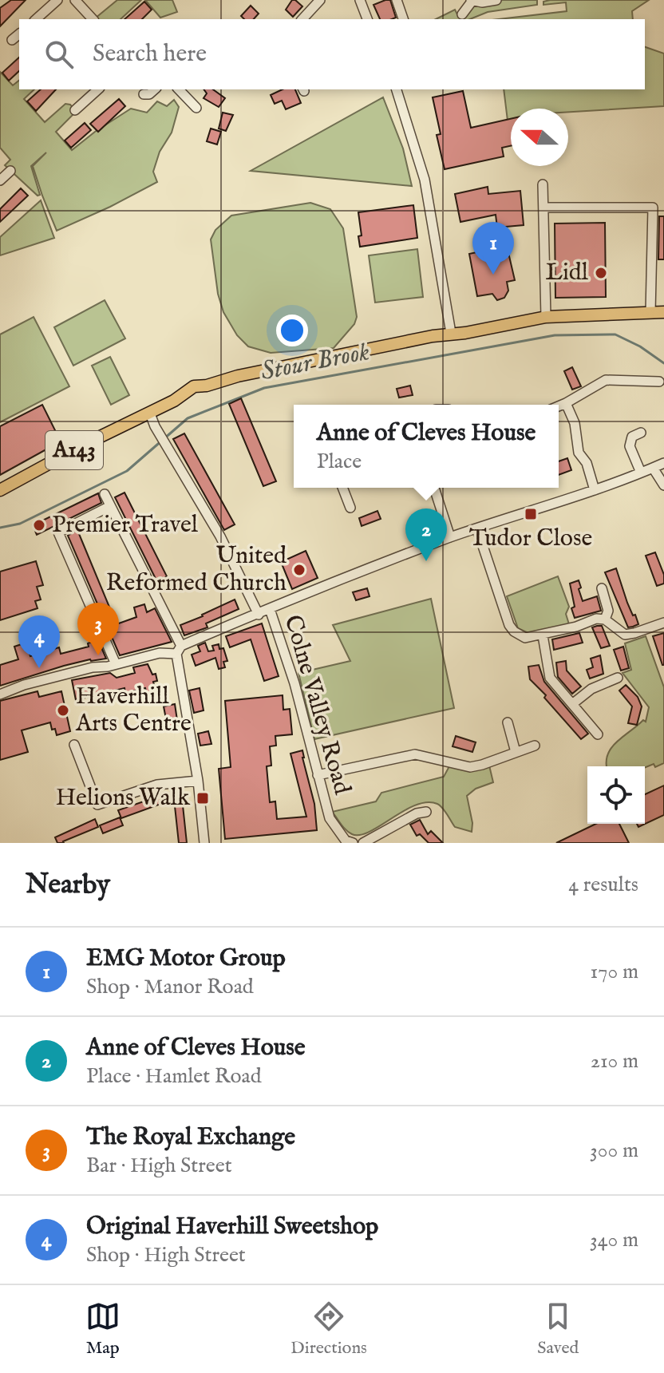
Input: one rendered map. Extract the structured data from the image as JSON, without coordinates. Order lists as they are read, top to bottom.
{
  "streets": {
    "main road": ["A143"],
    "street": ["Colne Valley Road"]
  },
  "water": ["Stour Brook"],
  "places": {
    "other": [
      "Lidl",
      "Premier Travel",
      "United Reformed Church",
      "Haverhill Arts Centre"
    ],
    "transit": ["Tudor Close", "Helions Walk"]
  },
  "north": "left",
  "page": {
    "search": "Search here",
    "pins": [
      "1",
      "2",
      "3",
      "4"
    ],
    "popup": ["Anne of Cleves House", "Place"],
    "heading": ["Nearby", "4 results"],
    "list": [
      {
        "mark": "1",
        "name": "EMG Motor Group",
        "note": "Shop · Manor Road",
        "value": "170 m"
      },
      {
        "mark": "2",
        "name": "Anne of Cleves House",
        "note": "Place · Hamlet Road",
        "value": "210 m"
      },
      {
        "mark": "3",
        "name": "The Royal Exchange",
        "note": "Bar · High Street",
        "value": "300 m"
      },
      {
        "mark": "4",
        "name": "Original Haverhill Sweetshop",
        "note": "Shop · High Street",
        "value": "340 m"
      }
    ],
    "nav": ["Map", "Directions", "Saved"]
  }
}
